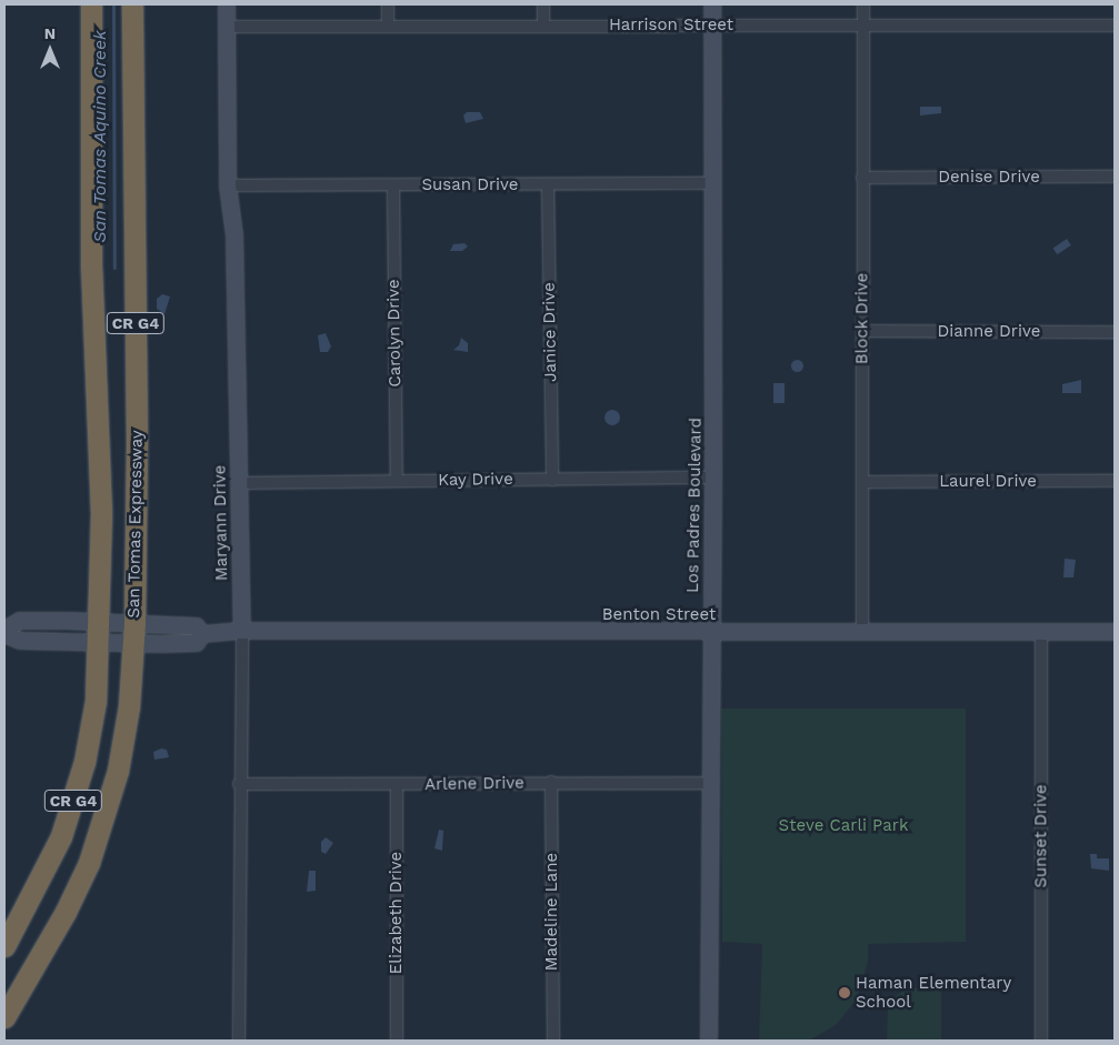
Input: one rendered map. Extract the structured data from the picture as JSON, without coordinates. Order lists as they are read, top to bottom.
{
  "streets": {
    "highway": ["CR G4", "San Tomas Expressway"],
    "street": [
      "Harrison Street",
      "Denise Drive",
      "Susan Drive",
      "Block Drive",
      "Janice Drive",
      "Dianne Drive",
      "Carolyn Drive",
      "Kay Drive",
      "Laurel Drive",
      "Los Padres Boulevard",
      "Maryann Drive",
      "Benton Street",
      "Arlene Drive",
      "Sunset Drive",
      "Madeline Lane",
      "Elizabeth Drive"
    ]
  },
  "crossings": [
    ["Harrison Street", "Block Drive"],
    ["Harrison Street", "Los Padres Boulevard"],
    ["Harrison Street", "Maryann Drive"],
    ["Denise Drive", "Block Drive"],
    ["Susan Drive", "Janice Drive"],
    ["Susan Drive", "Carolyn Drive"],
    ["Susan Drive", "Los Padres Boulevard"],
    ["Susan Drive", "Maryann Drive"],
    ["Block Drive", "Dianne Drive"],
    ["Block Drive", "Laurel Drive"],
    ["Block Drive", "Benton Street"],
    ["Janice Drive", "Kay Drive"],
    ["Carolyn Drive", "Kay Drive"],
    ["Kay Drive", "Los Padres Boulevard"],
    ["Kay Drive", "Maryann Drive"],
    ["Los Padres Boulevard", "Benton Street"],
    ["Los Padres Boulevard", "Arlene Drive"],
    ["Maryann Drive", "Benton Street"],
    ["Maryann Drive", "Arlene Drive"],
    ["San Tomas Expressway", "Benton Street"],
    ["Benton Street", "Sunset Drive"],
    ["Arlene Drive", "Madeline Lane"],
    ["Arlene Drive", "Elizabeth Drive"]
  ],
  "water": ["San Tomas Aquino Creek"],
  "parks": ["Steve Carli Park"],
  "places": ["Haman Elementary School"],
  "north": "top"
}
